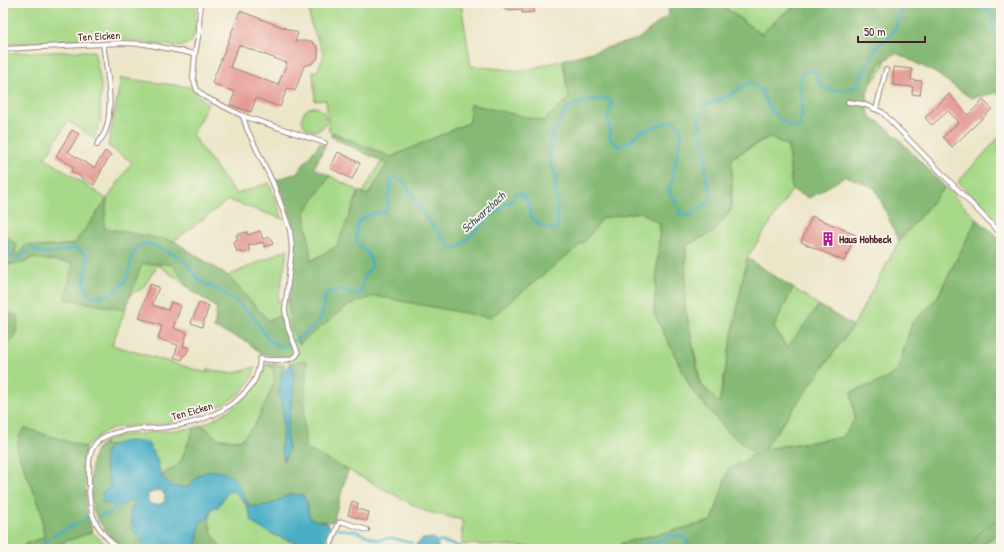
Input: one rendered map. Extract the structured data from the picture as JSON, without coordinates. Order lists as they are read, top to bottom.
{
  "streets": {
    "lane": ["Ten Eicken"]
  },
  "water": ["Schwarzbach"],
  "places": {
    "building": ["Haus Hohbeck"]
  },
  "scale_bar": "50 m"
}
